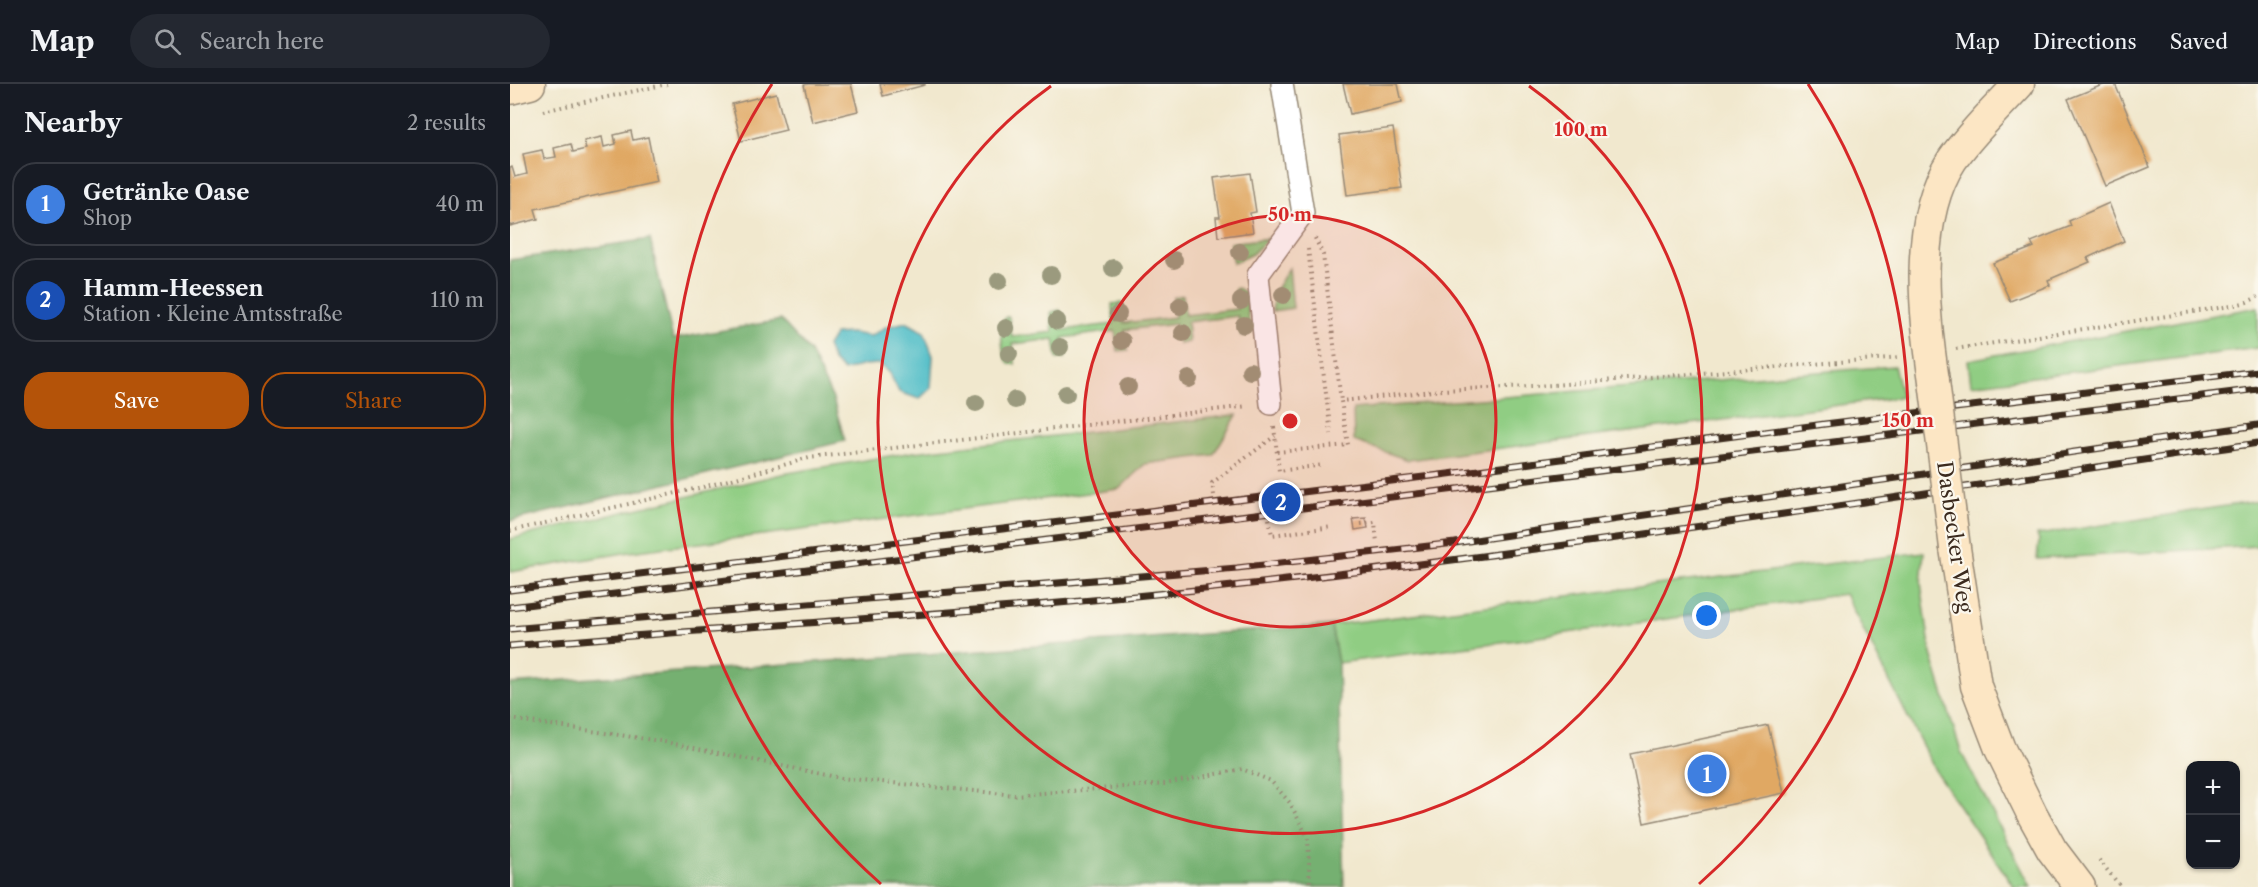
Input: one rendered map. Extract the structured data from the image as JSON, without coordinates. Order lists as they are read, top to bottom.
{
  "streets": {
    "street": ["Dasbecker Weg"]
  },
  "page": {
    "header": "Map",
    "search": "Search here",
    "nav": ["Map", "Directions", "Saved"],
    "heading": ["Nearby", "2 results"],
    "list": [
      {
        "mark": "1",
        "name": "Getränke Oase",
        "note": "Shop",
        "value": "40 m"
      },
      {
        "mark": "2",
        "name": "Hamm-Heessen",
        "note": "Station · Kleine Amtsstraße",
        "value": "110 m"
      }
    ],
    "buttons": ["Save", "Share"],
    "pins": ["2", "1"],
    "map_buttons": ["+", "−"]
  },
  "rings": ["100 m", "50 m", "150 m"]
}
